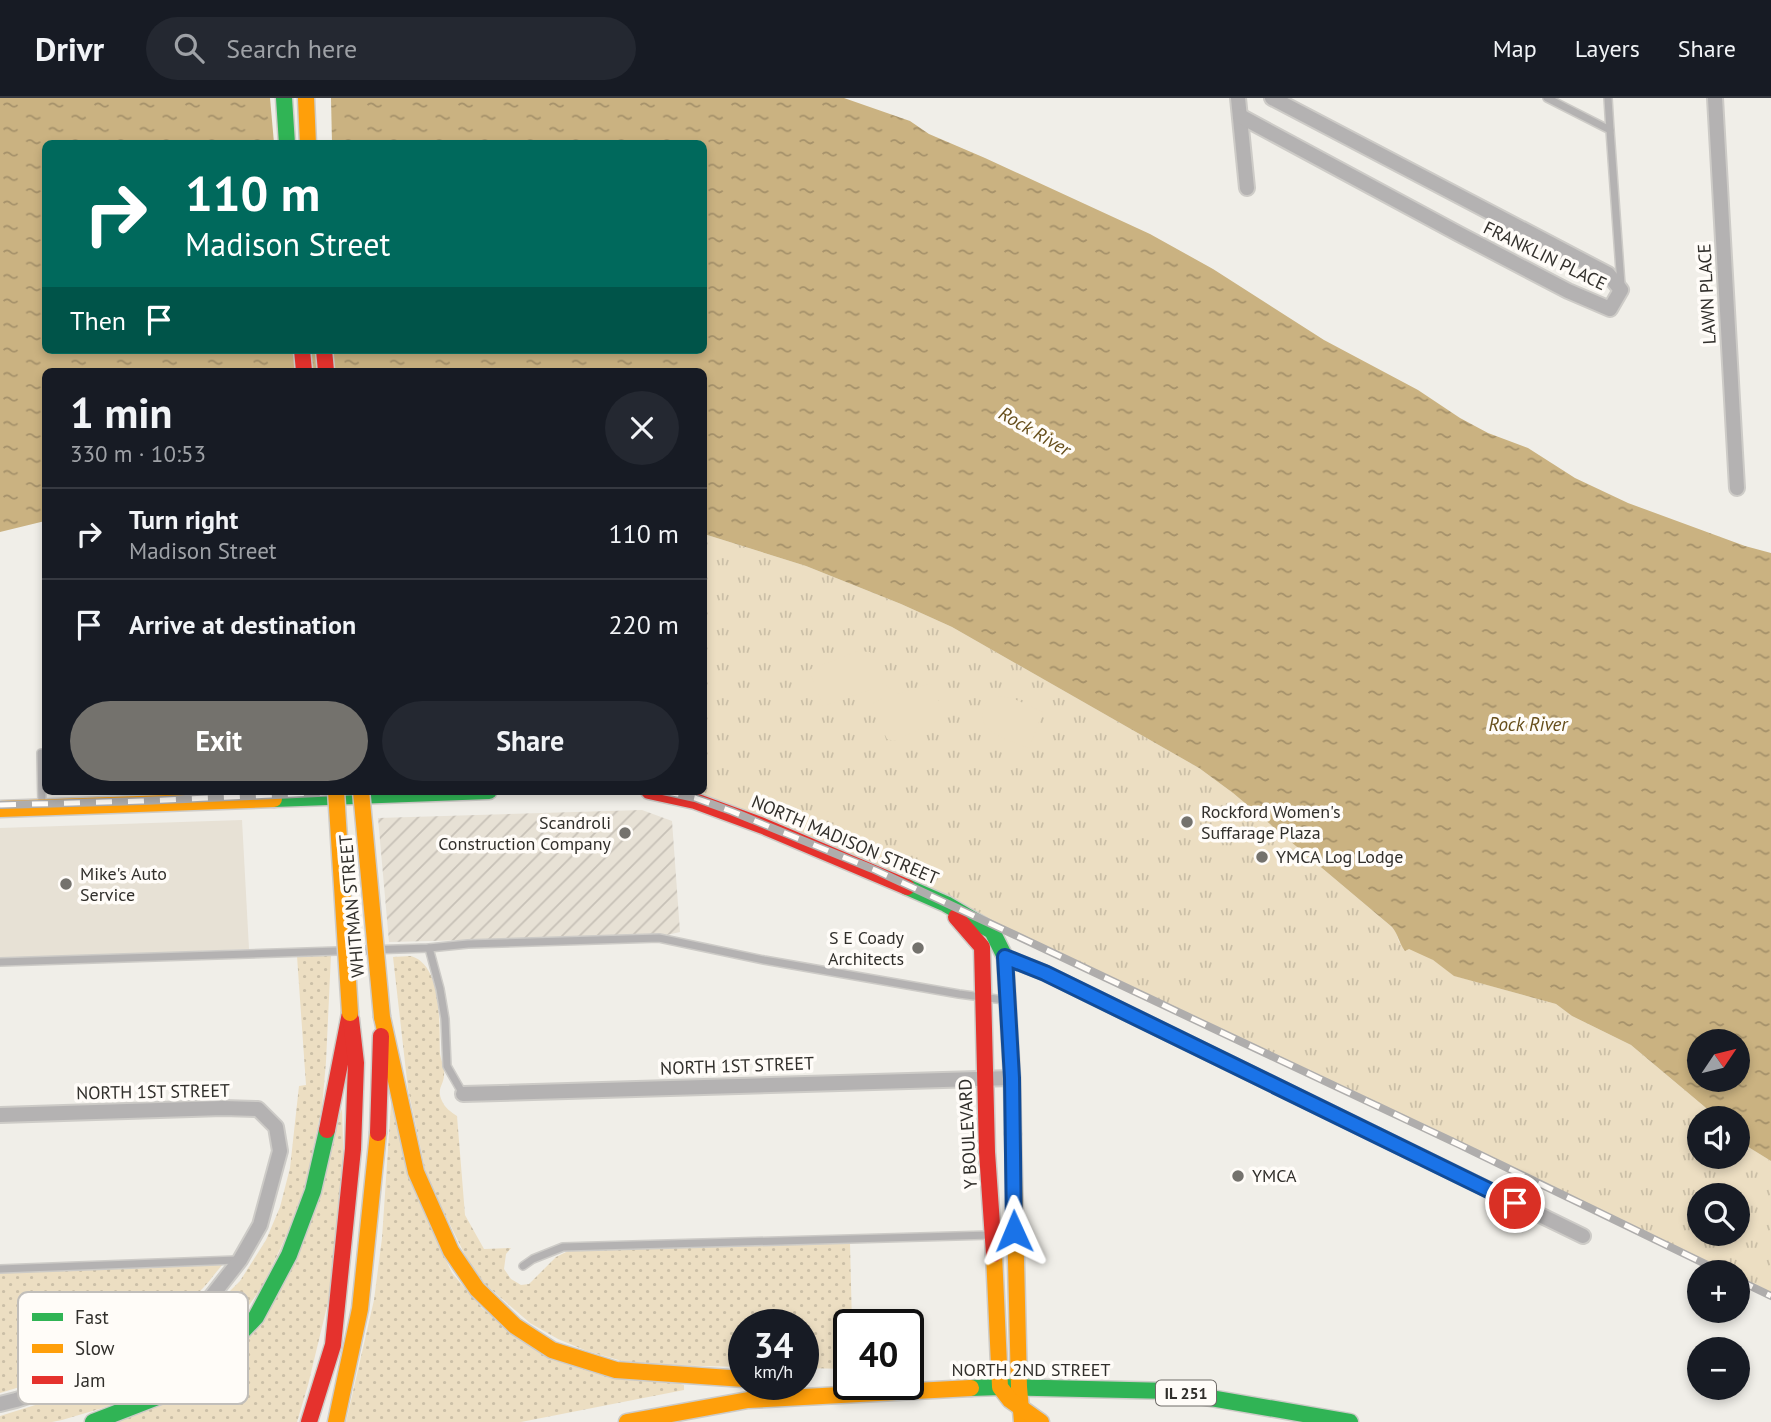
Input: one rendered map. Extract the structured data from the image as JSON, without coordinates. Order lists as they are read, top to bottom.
{
  "streets": {
    "main road": [
      "NORTH MADISON STREET",
      "WHITMAN STREET",
      "Y BOULEVARD",
      "NORTH 2ND STREET",
      "IL 251"
    ],
    "street": ["FRANKLIN PLACE", "LAWN PLACE", "NORTH 1ST STREET"]
  },
  "crossings": [
    ["NORTH MADISON STREET", "Y BOULEVARD"],
    ["NORTH 1ST STREET", "Y BOULEVARD"],
    ["Y BOULEVARD", "NORTH 2ND STREET"]
  ],
  "water": ["Rock River"],
  "places": [
    "Rockford Women's Suffarage Plaza",
    "Scandroli Construction Company",
    "YMCA Log Lodge",
    "Mike's Auto Service",
    "S E Coady Architects",
    "YMCA"
  ],
  "legend": ["Fast", "Slow", "Jam"],
  "north": "top right",
  "page": {
    "header": "Drivr",
    "search": "Search here",
    "nav": ["Map", "Layers", "Share"],
    "turn": ["110 m", "Madison Street"],
    "then": "Then",
    "heading": ["1 min", "330 m · 10:53"],
    "list": [
      {
        "name": "Turn right",
        "note": "Madison Street",
        "value": "110 m"
      },
      {
        "name": "Arrive at destination",
        "value": "220 m"
      }
    ],
    "buttons": ["Exit", "Share"],
    "map_buttons": ["+", "−"],
    "speed": "34 km/h",
    "limit": "40"
  }
}
